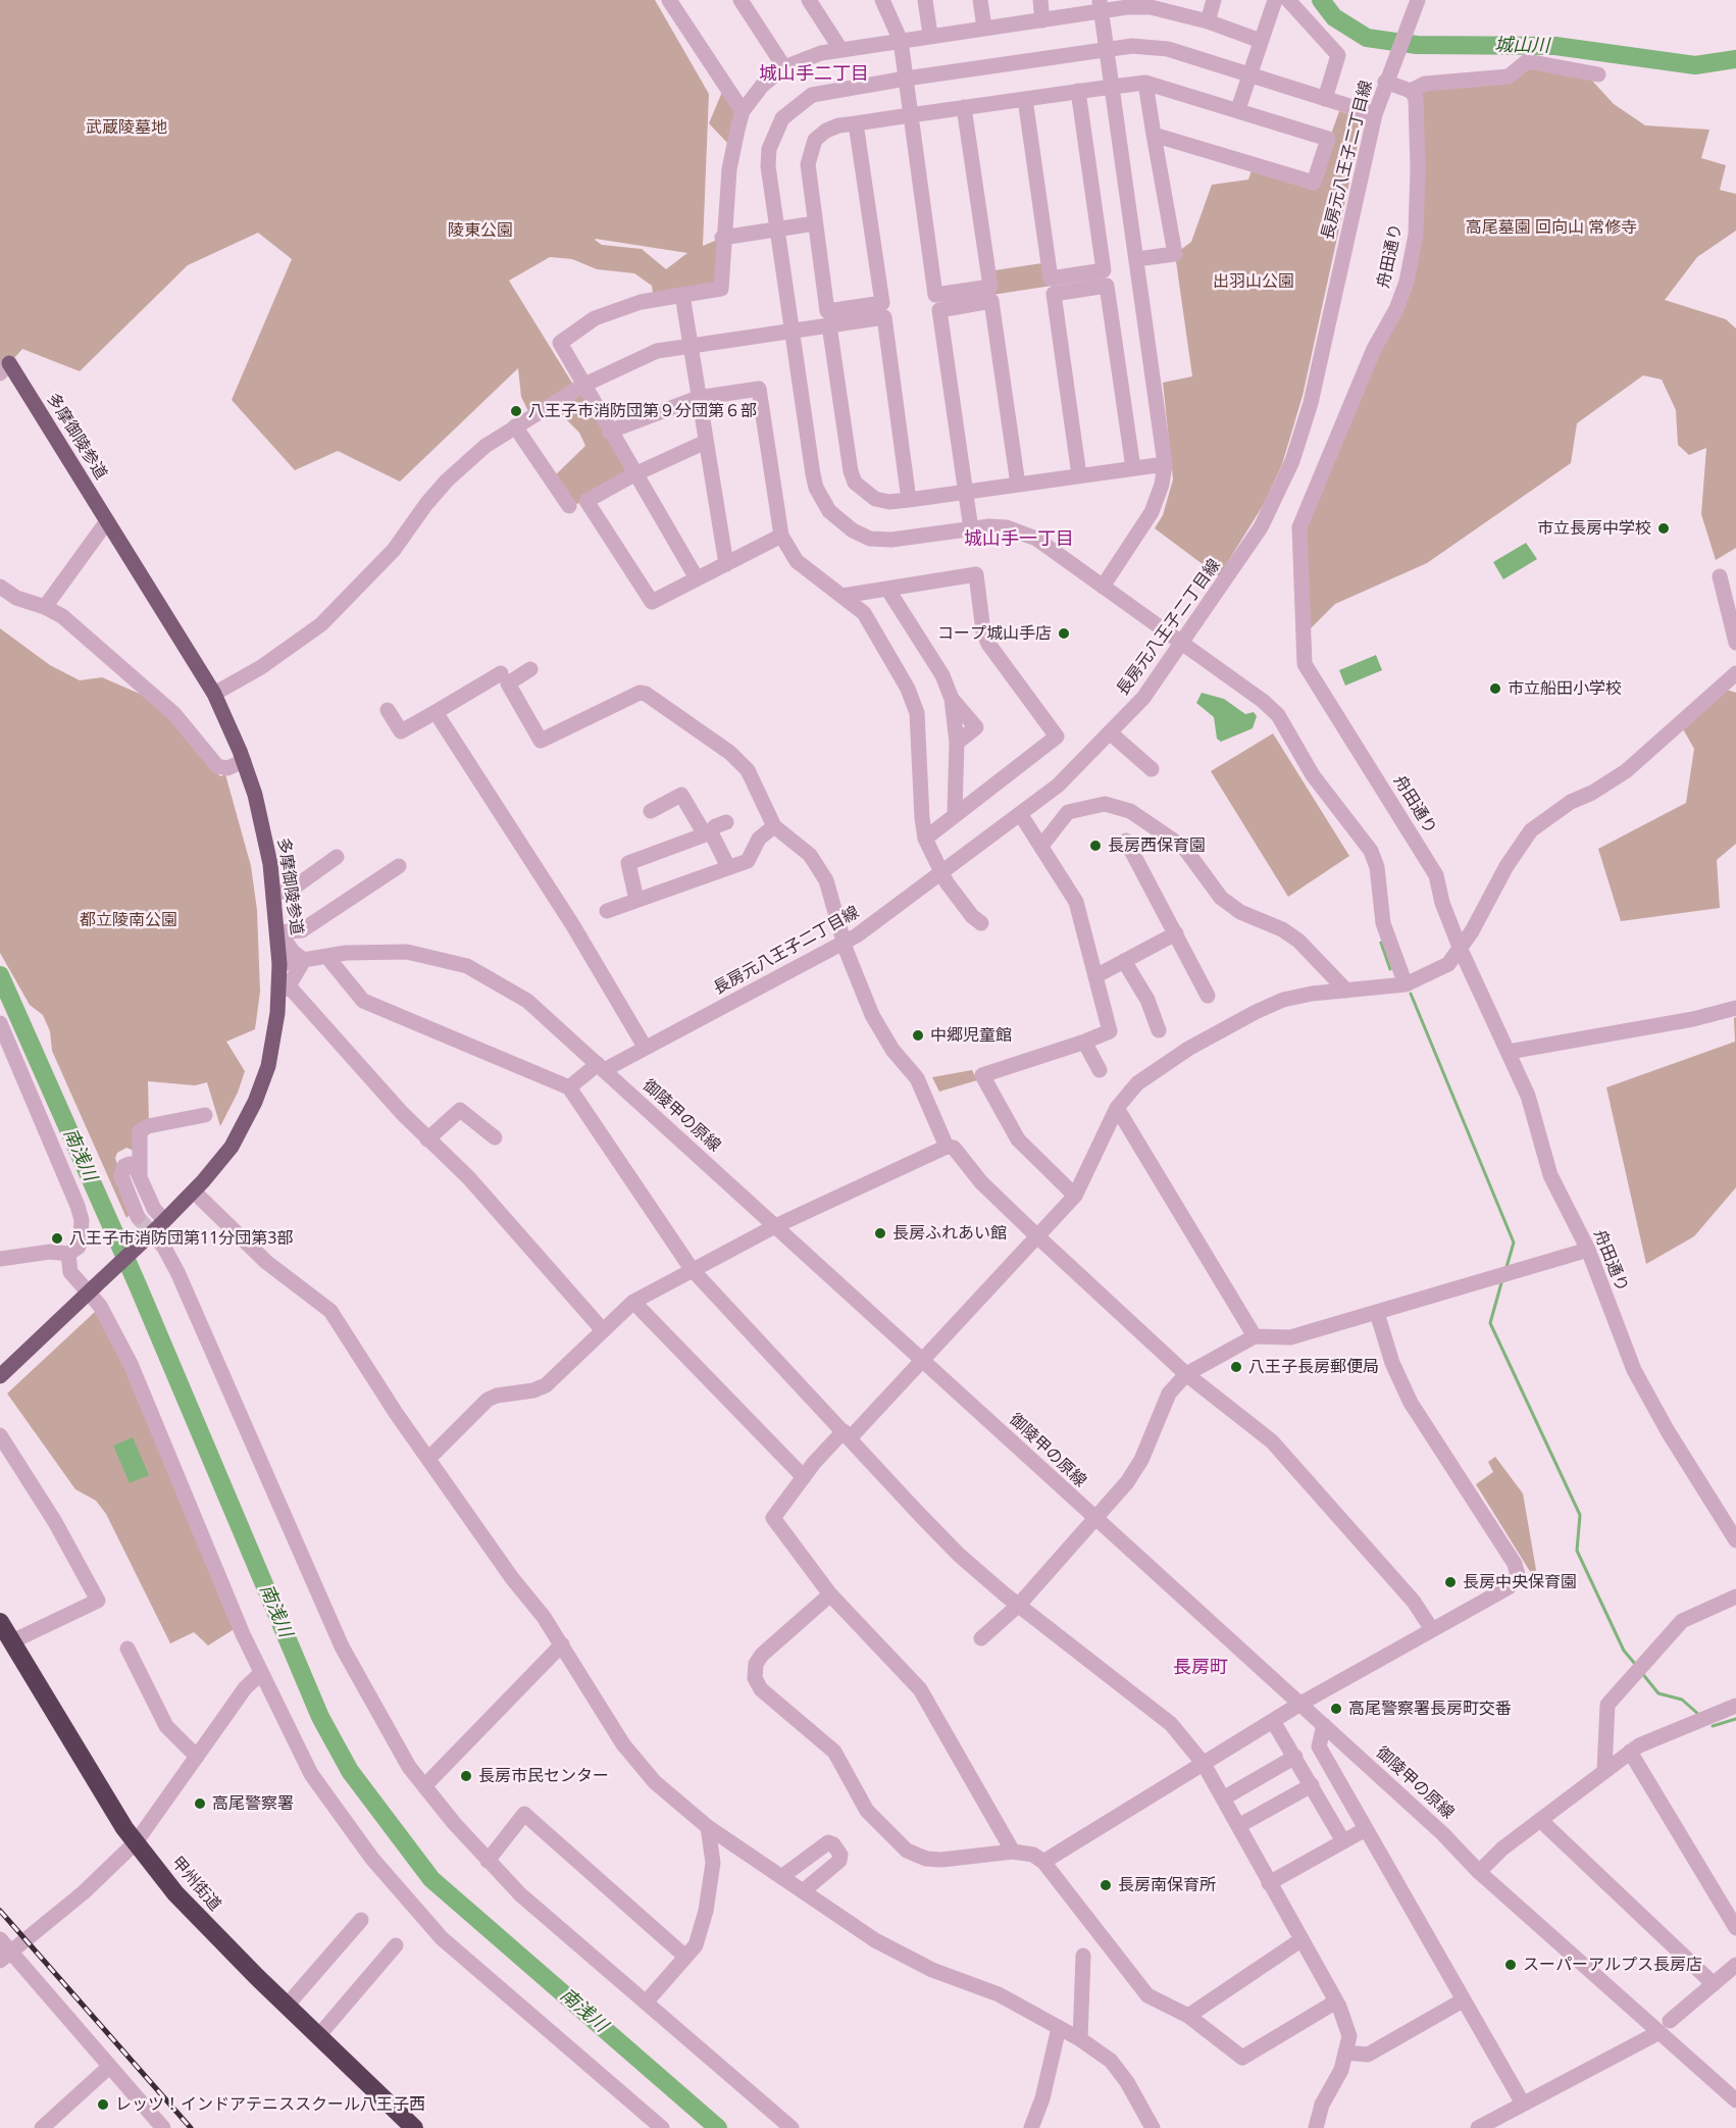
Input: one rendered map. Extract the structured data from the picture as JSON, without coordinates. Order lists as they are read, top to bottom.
{
  "streets": {
    "highway": ["甲州街道"],
    "main road": ["多摩御陵参道"],
    "street": ["長房元八王子二丁目線", "舟田通り", "御陵甲の原線"]
  },
  "crossings": [
    ["長房元八王子二丁目線", "御陵甲の原線"],
    ["多摩御陵参道", "御陵甲の原線"]
  ],
  "districts": ["城山手二丁目", "城山手一丁目", "長房町"],
  "water": ["城山川", "南浅川"],
  "parks": [
    "武蔵陵墓地",
    "高尾墓園 回向山 常修寺",
    "陵東公園",
    "出羽山公園",
    "都立陵南公園"
  ],
  "places": [
    "八王子市消防団第９分団第６部",
    "市立長房中学校",
    "コープ城山手店",
    "市立船田小学校",
    "長房西保育園",
    "中郷児童館",
    "長房ふれあい館",
    "八王子市消防団第11分団第3部",
    "八王子長房郵便局",
    "長房中央保育園",
    "高尾警察署長房町交番",
    "長房市民センター",
    "高尾警察署",
    "長房南保育所",
    "スーパーアルプス長房店",
    "レッツ！インドアテニススクール八王子西"
  ]
}
